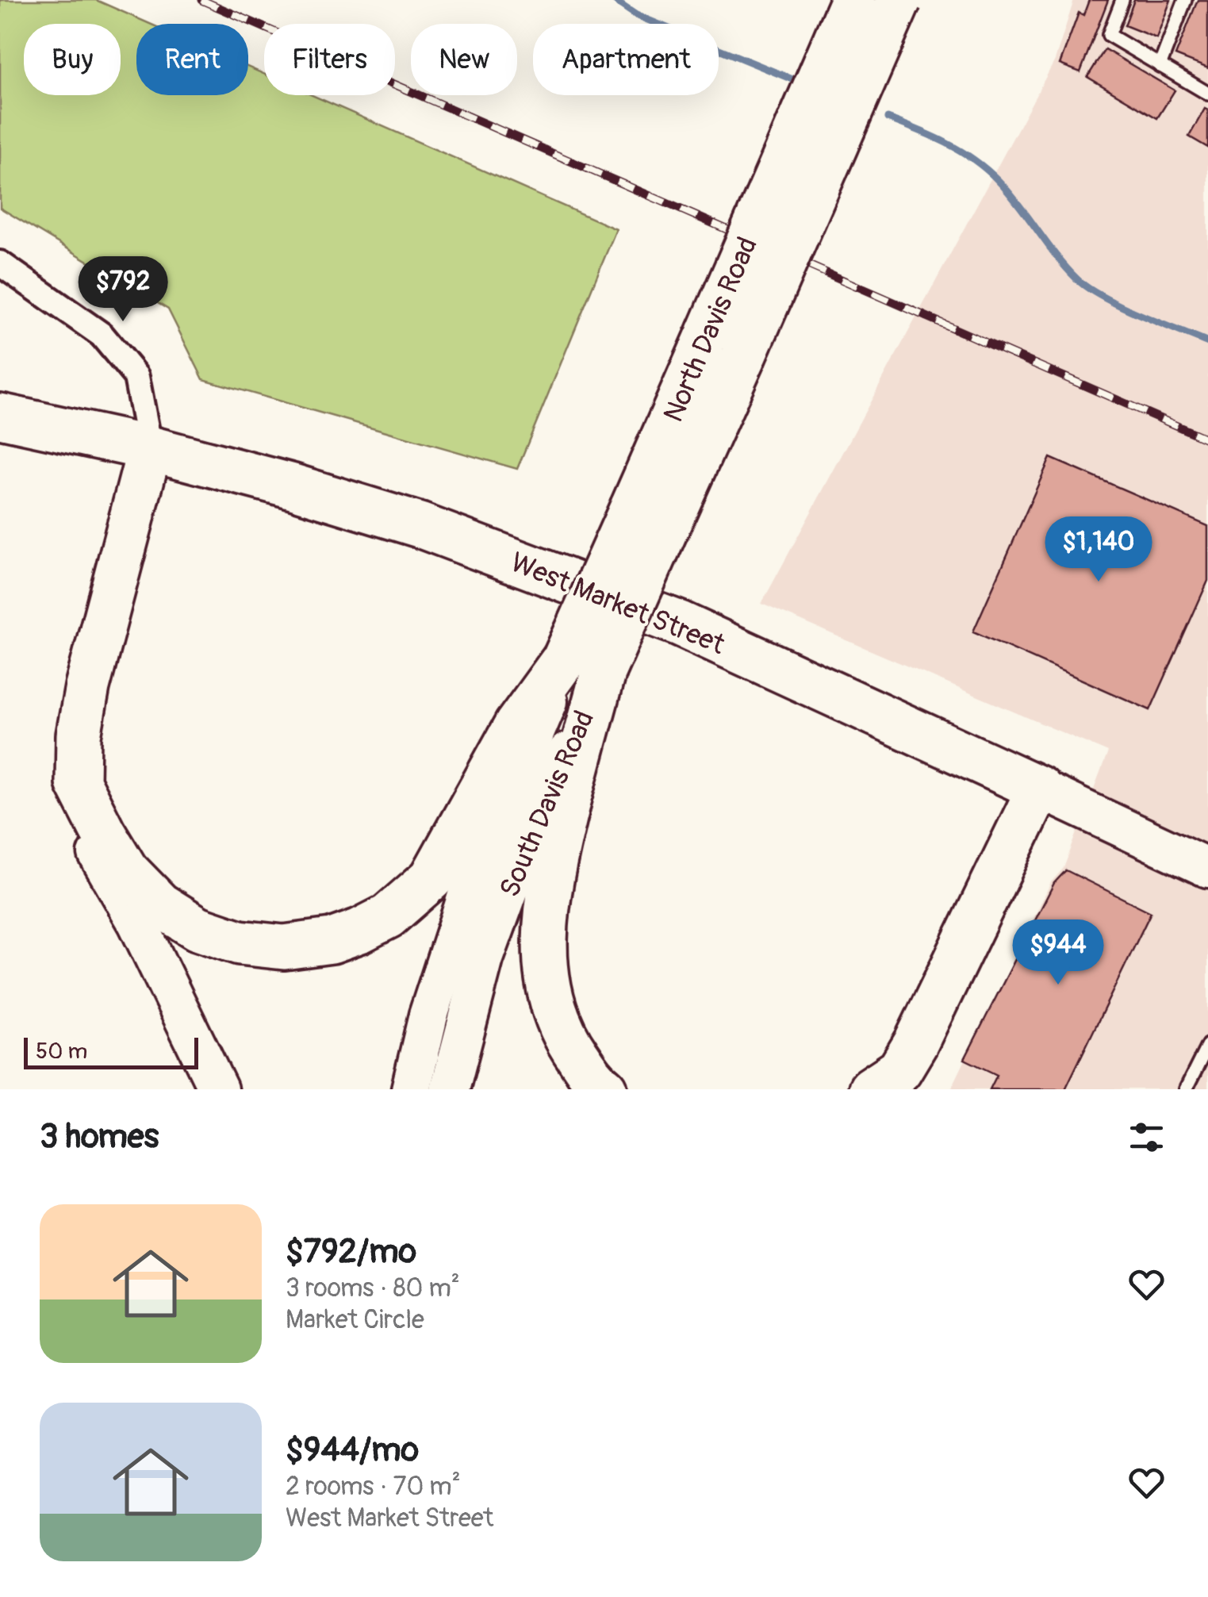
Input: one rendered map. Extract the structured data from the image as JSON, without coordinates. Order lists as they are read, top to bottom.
{
  "streets": {
    "highway": ["North Davis Road", "West Market Street", "South Davis Road"]
  },
  "crossings": [
    ["North Davis Road", "South Davis Road"]
  ],
  "scale_bar": "50 m",
  "page": {
    "chip": [
      "Buy",
      "Rent",
      "Filters",
      "New",
      "Apartment"
    ],
    "price": ["$792", "$1,140", "$944"],
    "scale": "50 m",
    "heading": "3 homes",
    "list": [
      {
        "name": "$792/mo",
        "note": "3 rooms · 80 m² · Market Circle"
      },
      {
        "name": "$944/mo",
        "note": "2 rooms · 70 m² · West Market Street"
      }
    ]
  }
}
